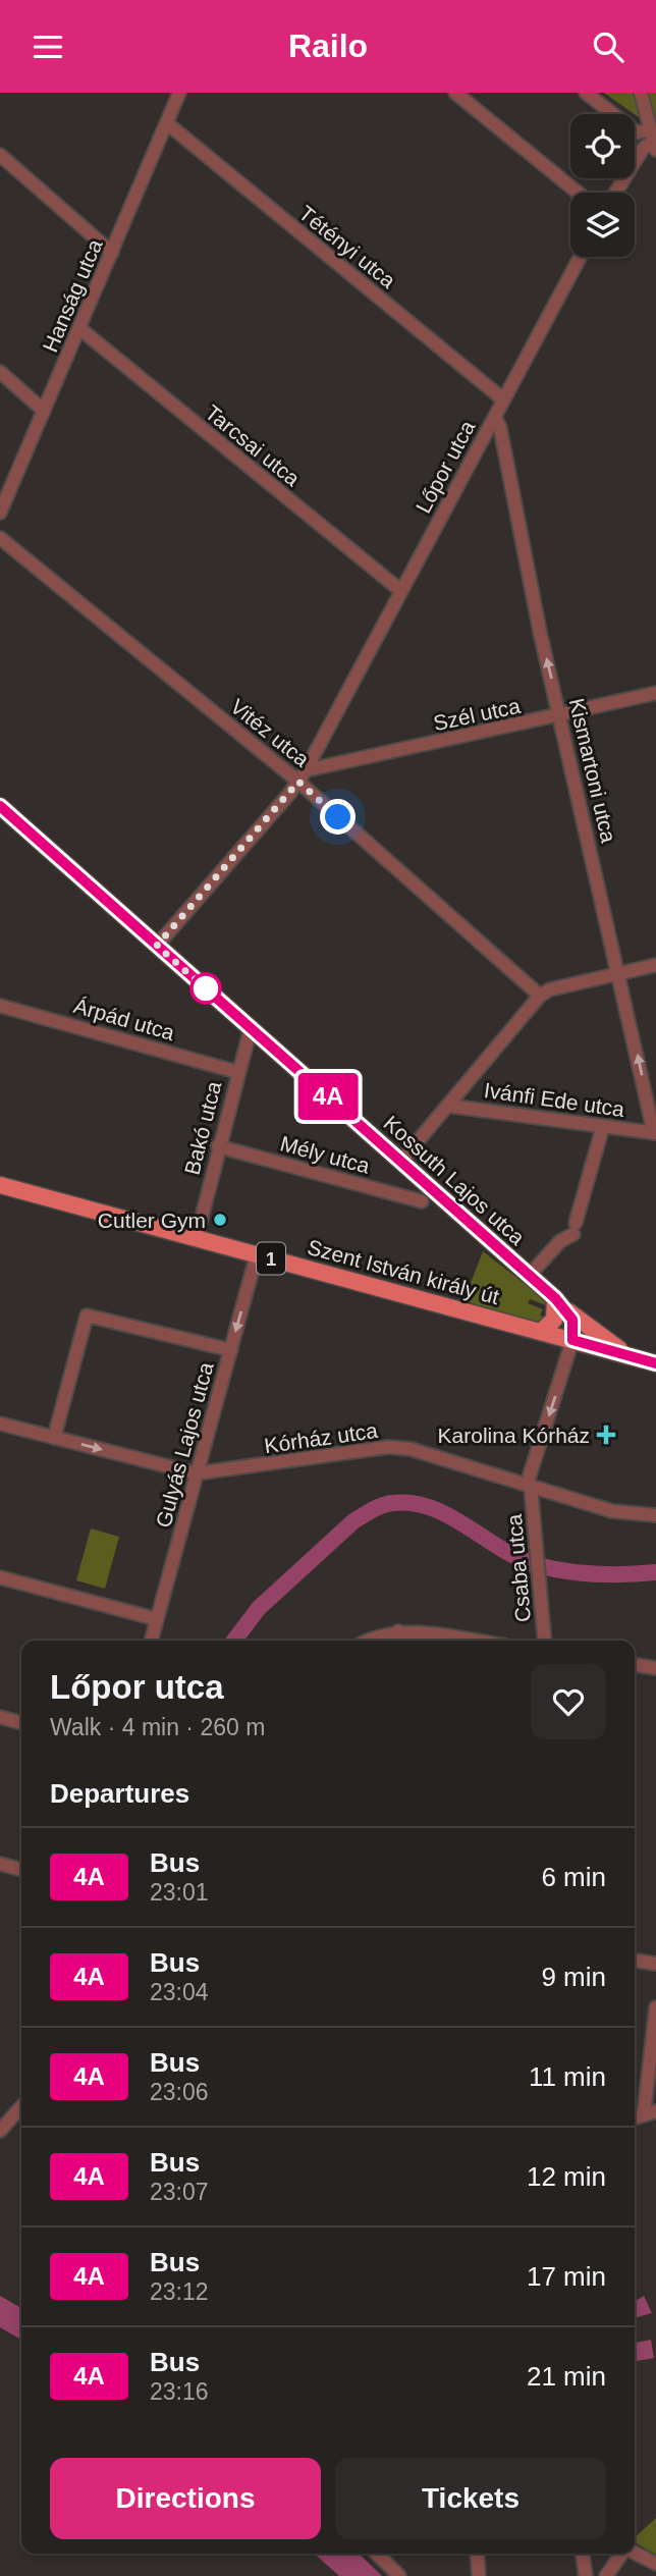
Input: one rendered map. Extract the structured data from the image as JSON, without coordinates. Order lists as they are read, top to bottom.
{
  "streets": {
    "main road": ["Kossuth Lajos utca", "1", "Szent István király út"],
    "street": [
      "Tétényi utca",
      "Hanság utca",
      "Tarcsai utca",
      "Lőpor utca",
      "Szél utca",
      "Vitéz utca",
      "Kismartoni utca",
      "Árpád utca",
      "Ivánfi Ede utca",
      "Bakó utca",
      "Mély utca",
      "Kórház utca",
      "Gulyás Lajos utca",
      "Csaba utca"
    ]
  },
  "crossings": [
    ["Tétényi utca", "Hanság utca"],
    ["Tétényi utca", "Lőpor utca"],
    ["Hanság utca", "Tarcsai utca"],
    ["Tarcsai utca", "Lőpor utca"],
    ["Lőpor utca", "Szél utca"],
    ["Lőpor utca", "Vitéz utca"],
    ["Lőpor utca", "Kismartoni utca"],
    ["Lőpor utca", "Kossuth Lajos utca"],
    ["Szél utca", "Vitéz utca"],
    ["Szél utca", "Kismartoni utca"],
    ["Kismartoni utca", "Ivánfi Ede utca"],
    ["Árpád utca", "Bakó utca"],
    ["Bakó utca", "Mély utca"],
    ["Bakó utca", "Kossuth Lajos utca"],
    ["Bakó utca", "Szent István király út"],
    ["Kossuth Lajos utca", "1"],
    ["Kossuth Lajos utca", "Szent István király út"],
    ["1", "Szent István király út"],
    ["Szent István király út", "Gulyás Lajos utca"],
    ["Szent István király út", "Csaba utca"],
    ["Kórház utca", "Gulyás Lajos utca"],
    ["Kórház utca", "Csaba utca"]
  ],
  "one_way": ["Kismartoni utca", "Csaba utca"],
  "places": {
    "other": ["Cutler Gym"],
    "health": ["Karolina Kórház"]
  },
  "lines": ["bus line 4A"],
  "page": {
    "header": "Railo",
    "on_map": "4A",
    "heading": [
      ["Lőpor utca", "Walk · 4 min · 260 m"],
      "Departures"
    ],
    "list": [
      {
        "mark": "4A",
        "name": "Bus",
        "note": "23:01",
        "value": "6 min"
      },
      {
        "mark": "4A",
        "name": "Bus",
        "note": "23:04",
        "value": "9 min"
      },
      {
        "mark": "4A",
        "name": "Bus",
        "note": "23:06",
        "value": "11 min"
      },
      {
        "mark": "4A",
        "name": "Bus",
        "note": "23:07",
        "value": "12 min"
      },
      {
        "mark": "4A",
        "name": "Bus",
        "note": "23:12",
        "value": "17 min"
      },
      {
        "mark": "4A",
        "name": "Bus",
        "note": "23:16",
        "value": "21 min"
      }
    ],
    "buttons": ["Directions", "Tickets"]
  }
}
